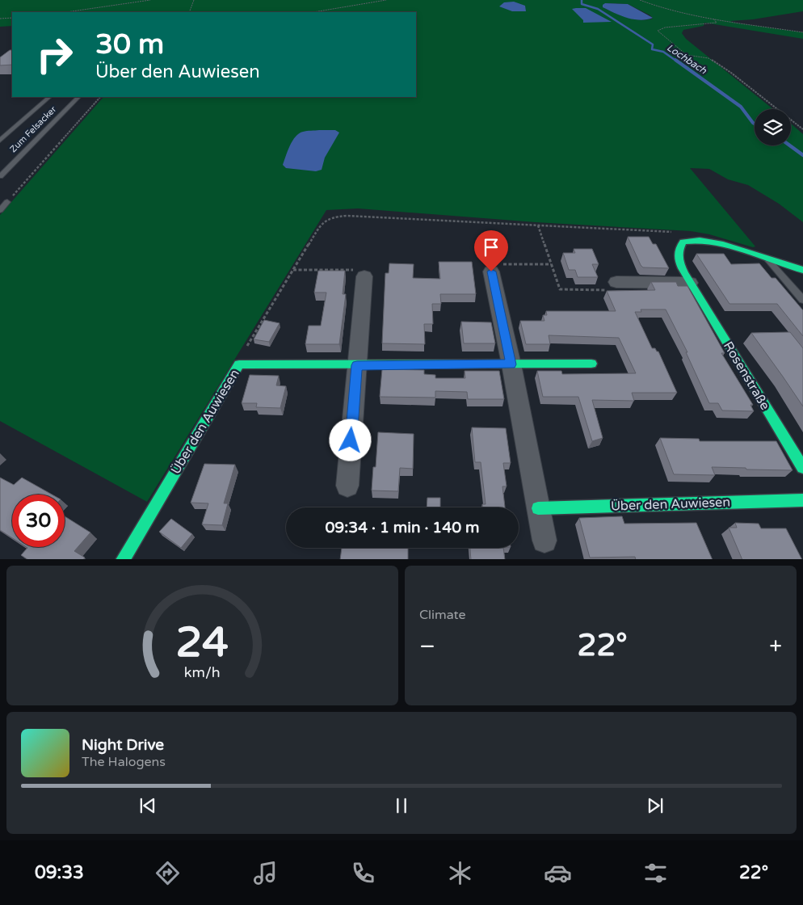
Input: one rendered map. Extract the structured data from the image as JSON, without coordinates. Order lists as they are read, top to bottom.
{
  "streets": {
    "street": ["Rosenstraße", "Über den Auwiesen"],
    "lane": ["Zum Felsacker"]
  },
  "water": ["Lochbach"],
  "page": {
    "turn": ["30 m", "Über den Auwiesen"],
    "limit": "30",
    "trip": "09:34 · 1 min · 140 m",
    "tile": "Climate",
    "heat": ["−", "22°", "+"],
    "song": ["Night Drive", "The Halogens"],
    "tabs": ["09:33", "22°"],
    "gauge": ["24", "km/h"]
  }
}
